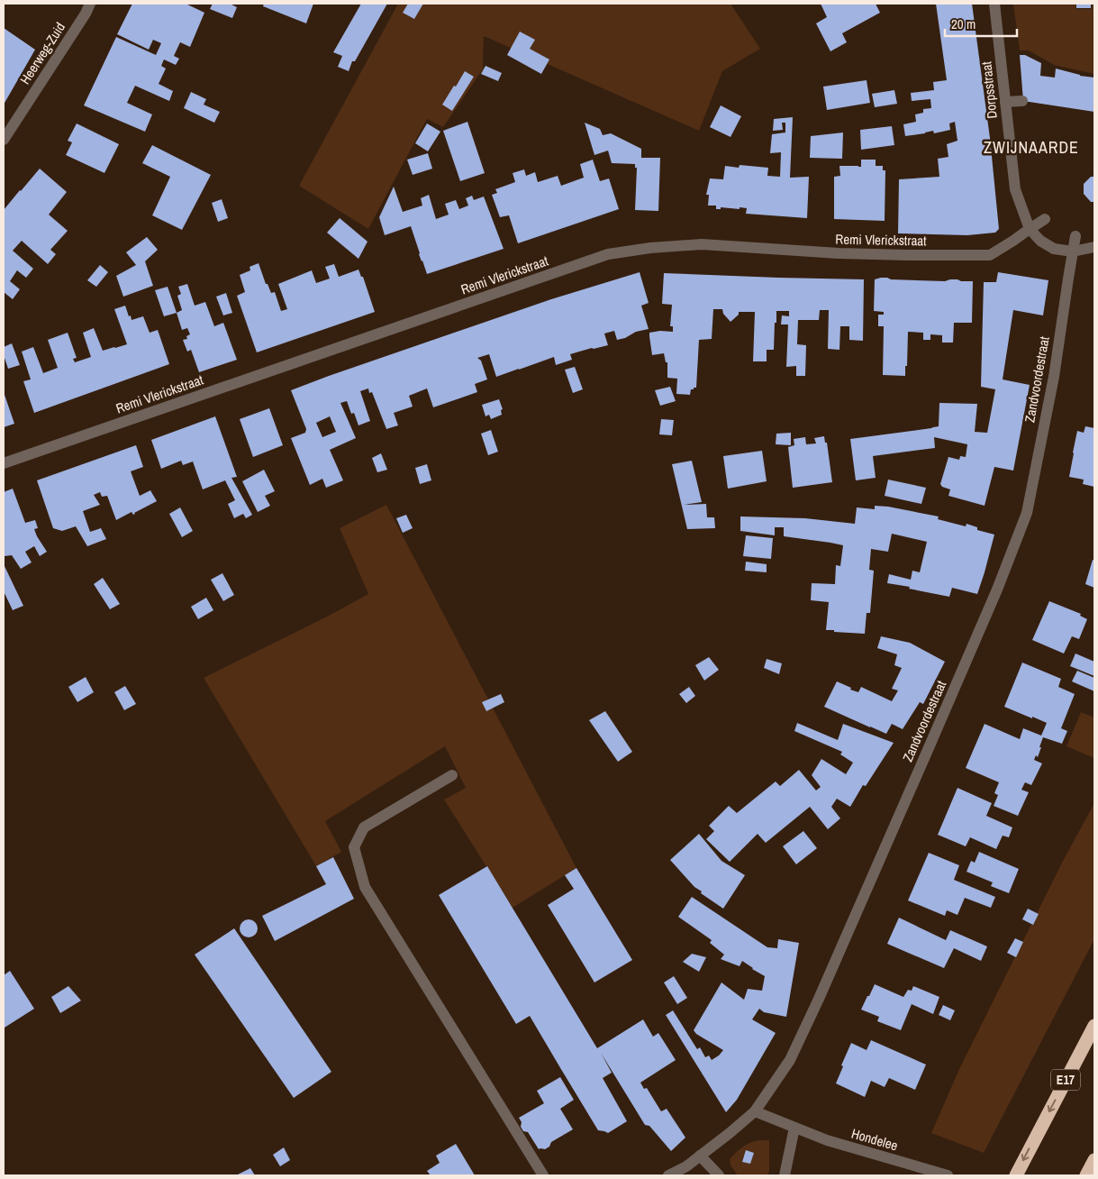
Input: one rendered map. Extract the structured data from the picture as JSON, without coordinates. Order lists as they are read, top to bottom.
{
  "streets": {
    "highway": ["E17"],
    "street": [
      "Heerweg-Zuid",
      "Dorpsstraat",
      "Remi Vlerickstraat",
      "Zandvoordestraat",
      "Hondelee"
    ]
  },
  "crossings": [
    ["Dorpsstraat", "Remi Vlerickstraat"],
    ["Dorpsstraat", "Zandvoordestraat"],
    ["Zandvoordestraat", "Hondelee"]
  ],
  "districts": ["ZWIJNAARDE"],
  "scale_bar": "20 m"
}
